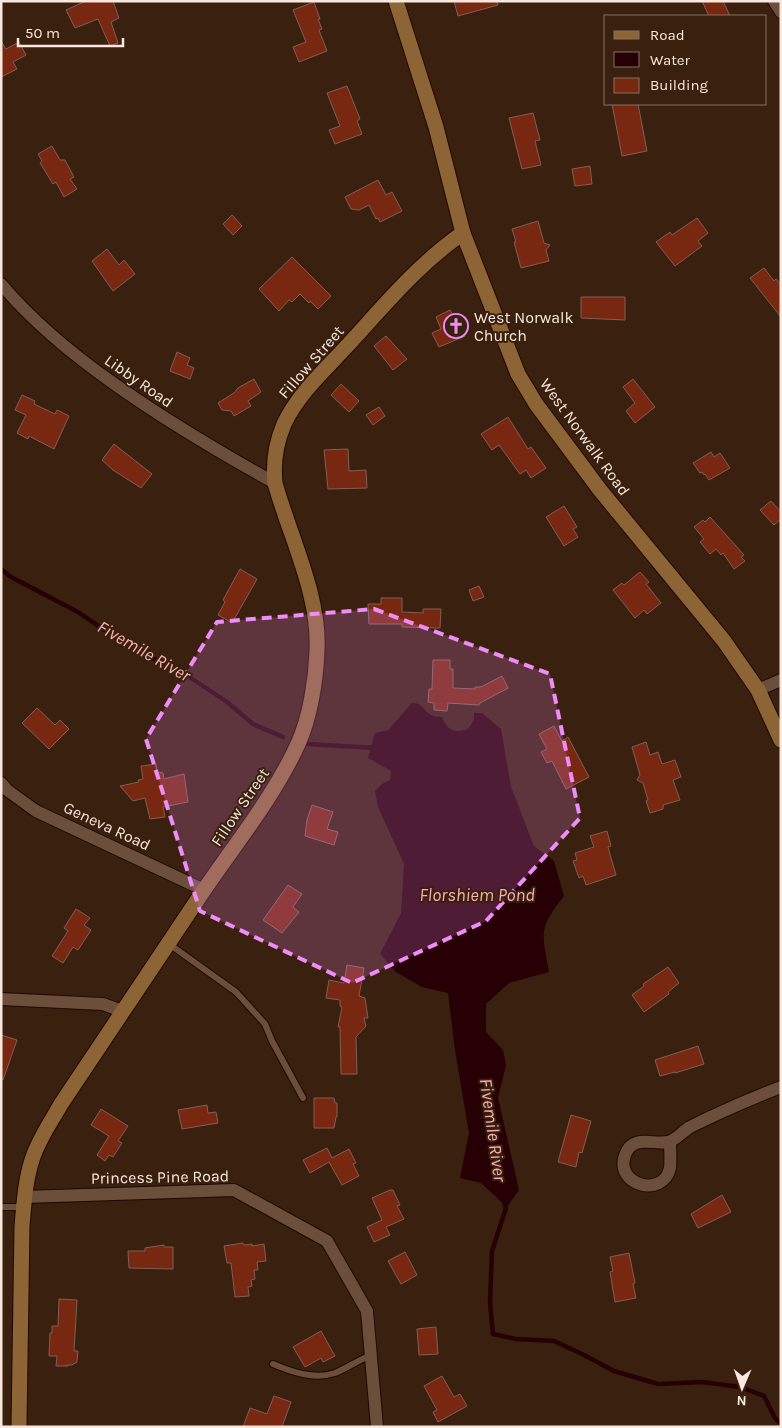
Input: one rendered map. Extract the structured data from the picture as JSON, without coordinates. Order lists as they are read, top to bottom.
{
  "streets": {
    "main road": ["Fillow Street", "West Norwalk Road"],
    "street": ["Libby Road", "Geneva Road", "Princess Pine Road"]
  },
  "crossings": [
    ["Fillow Street", "Libby Road"],
    ["Fillow Street", "West Norwalk Road"],
    ["Fillow Street", "Geneva Road"],
    ["Fillow Street", "Princess Pine Road"]
  ],
  "water": ["Fivemile River", "Florshiem Pond"],
  "places": {
    "church": ["West Norwalk Church"]
  },
  "legend": ["Road", "Water", "Building"],
  "scale_bar": "50 m",
  "north": "bottom"
}
